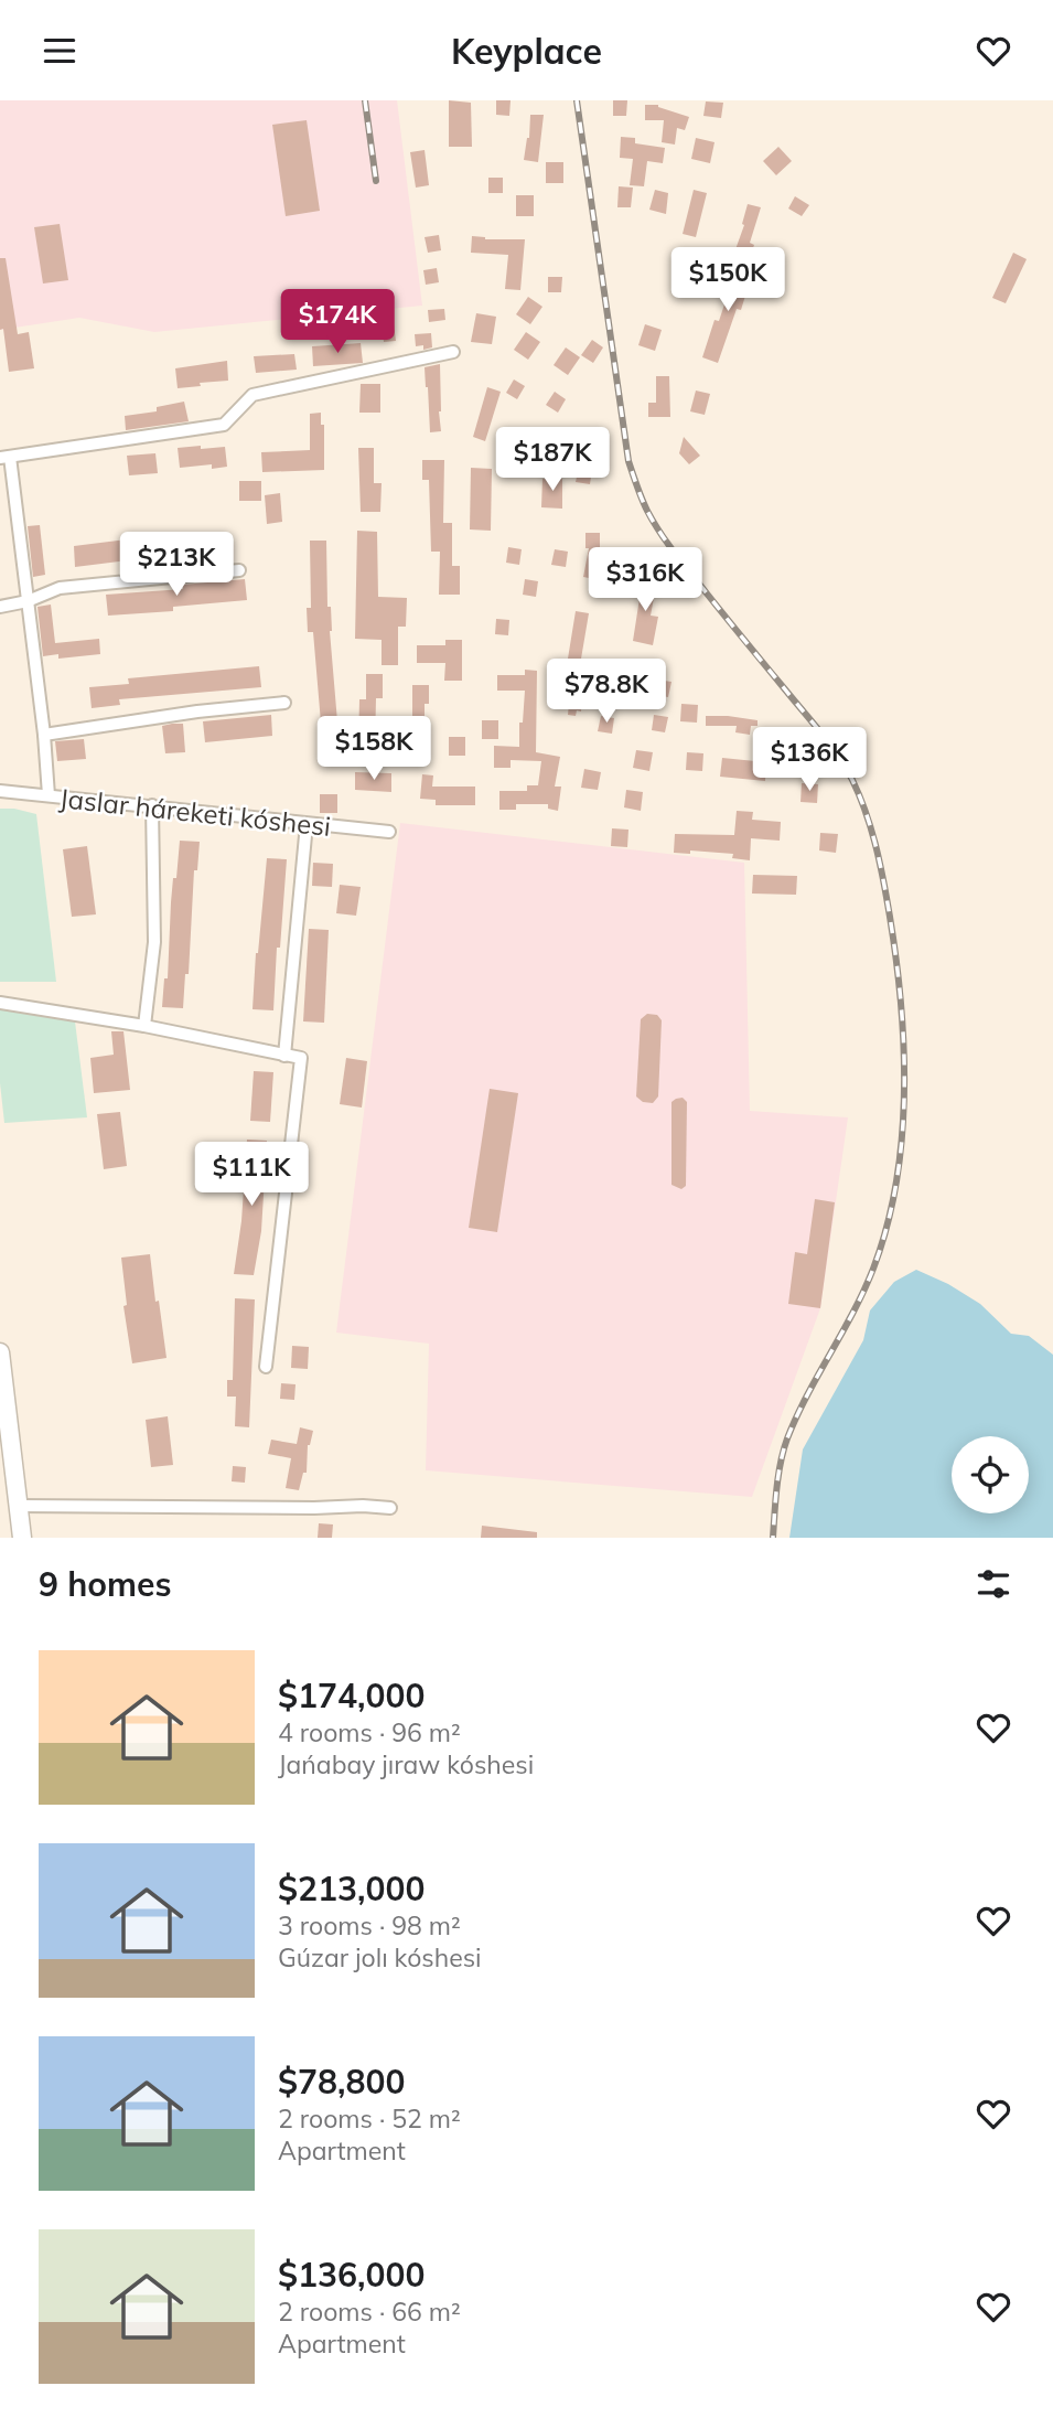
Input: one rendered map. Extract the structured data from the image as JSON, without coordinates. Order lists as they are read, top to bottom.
{
  "streets": {
    "street": ["Jaslar háreketi kóshesi"]
  },
  "page": {
    "header": "Keyplace",
    "price": [
      "$150K",
      "$174K",
      "$187K",
      "$213K",
      "$316K",
      "$78.8K",
      "$158K",
      "$136K",
      "$111K"
    ],
    "heading": "9 homes",
    "list": [
      {
        "name": "$174,000",
        "note": "4 rooms · 96 m² · Jańabay jıraw kóshesi"
      },
      {
        "name": "$213,000",
        "note": "3 rooms · 98 m² · Gúzar jolı kóshesi"
      },
      {
        "name": "$78,800",
        "note": "2 rooms · 52 m² · Apartment"
      },
      {
        "name": "$136,000",
        "note": "2 rooms · 66 m² · Apartment"
      }
    ]
  }
}
